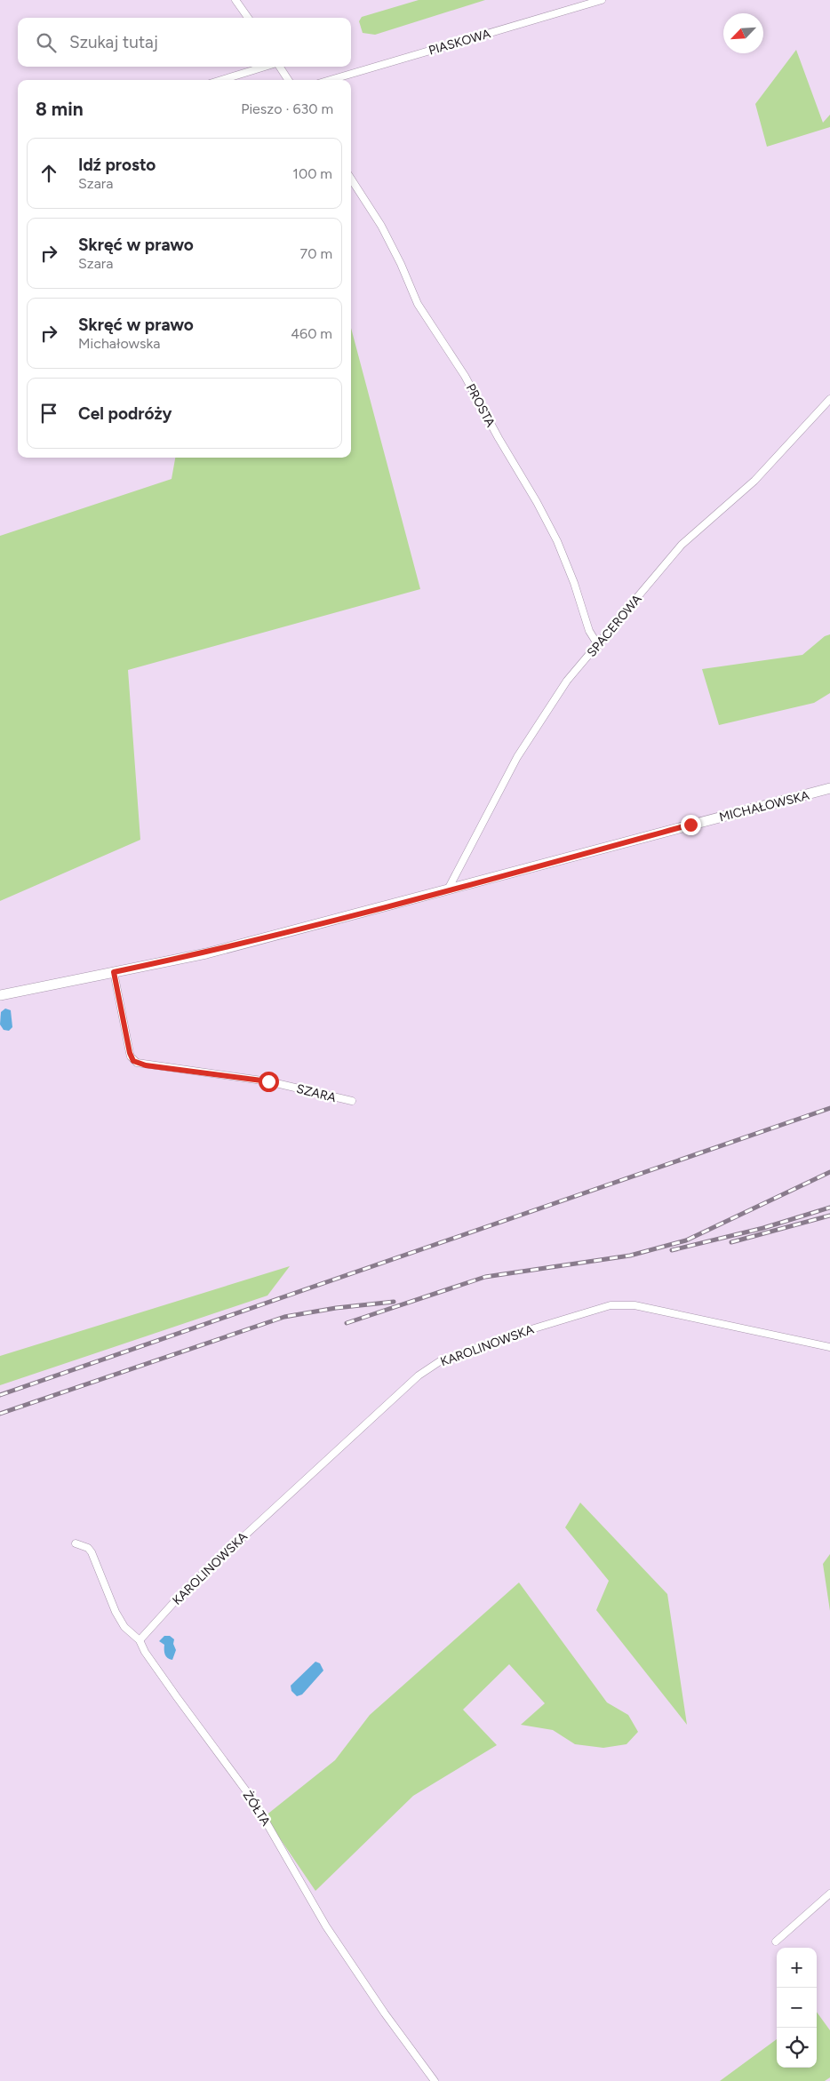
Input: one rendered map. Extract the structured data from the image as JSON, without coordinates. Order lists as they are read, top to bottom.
{
  "streets": {
    "street": [
      "PIASKOWA",
      "PROSTA",
      "SPACEROWA",
      "MICHAŁOWSKA",
      "SZARA",
      "KAROLINOWSKA",
      "ŻÓŁTA"
    ]
  },
  "crossings": [
    ["PROSTA", "SPACEROWA"],
    ["SPACEROWA", "MICHAŁOWSKA"],
    ["MICHAŁOWSKA", "SZARA"],
    ["KAROLINOWSKA", "ŻÓŁTA"]
  ],
  "north": "bottom left",
  "page": {
    "search": "Szukaj tutaj",
    "heading": ["8 min", "Pieszo · 630 m"],
    "list": [
      ["Idź prosto", "Szara", "100 m"],
      ["Skręć w prawo", "Szara", "70 m"],
      ["Skręć w prawo", "Michałowska", "460 m"],
      "Cel podróży"
    ],
    "map_buttons": ["+", "−"]
  }
}
